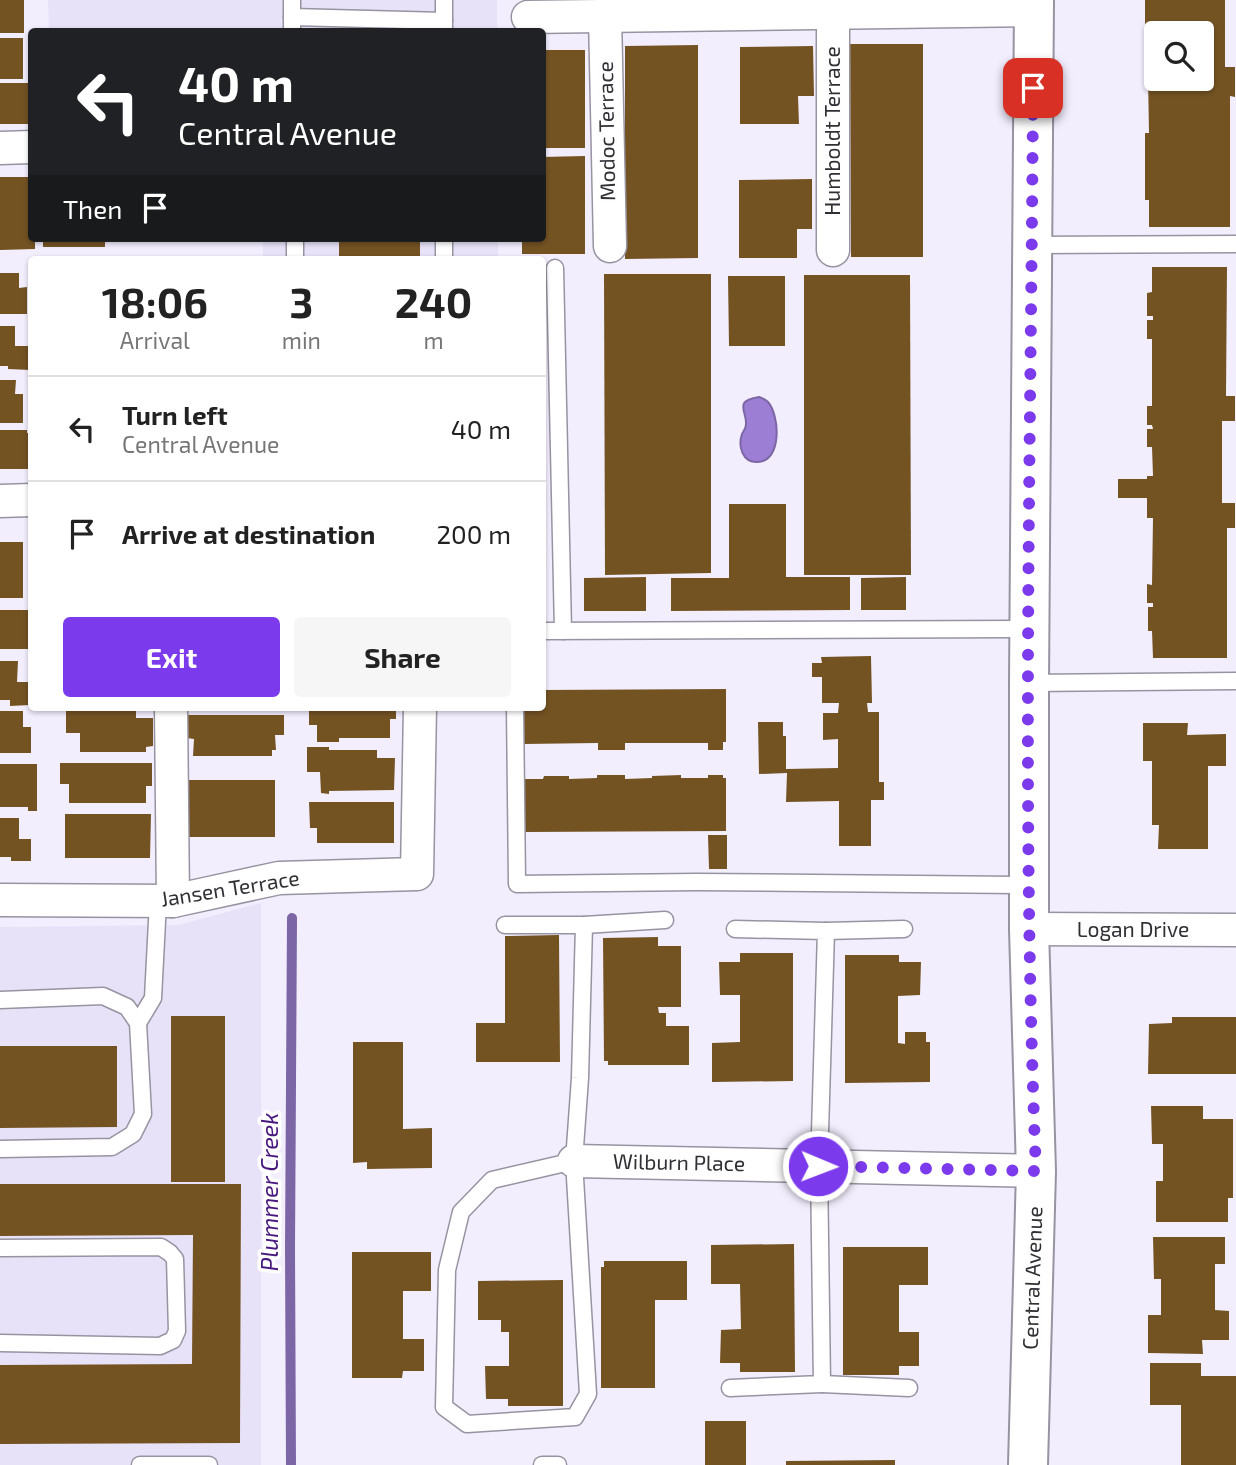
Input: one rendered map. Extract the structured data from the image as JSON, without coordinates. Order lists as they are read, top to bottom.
{
  "streets": {
    "main road": ["Central Avenue"],
    "street": [
      "Modoc Terrace",
      "Humboldt Terrace",
      "Jansen Terrace",
      "Logan Drive",
      "Wilburn Place"
    ]
  },
  "crossings": [
    ["Logan Drive", "Central Avenue"],
    ["Wilburn Place", "Central Avenue"]
  ],
  "water": ["Plummer Creek"],
  "page": {
    "turn": ["40 m", "Central Avenue"],
    "then": "Then",
    "eta": [
      "18:06",
      "Arrival",
      "3",
      "min",
      "240",
      "m"
    ],
    "list": [
      {
        "name": "Turn left",
        "note": "Central Avenue",
        "value": "40 m"
      },
      {
        "name": "Arrive at destination",
        "value": "200 m"
      }
    ],
    "buttons": ["Exit", "Share"]
  }
}
